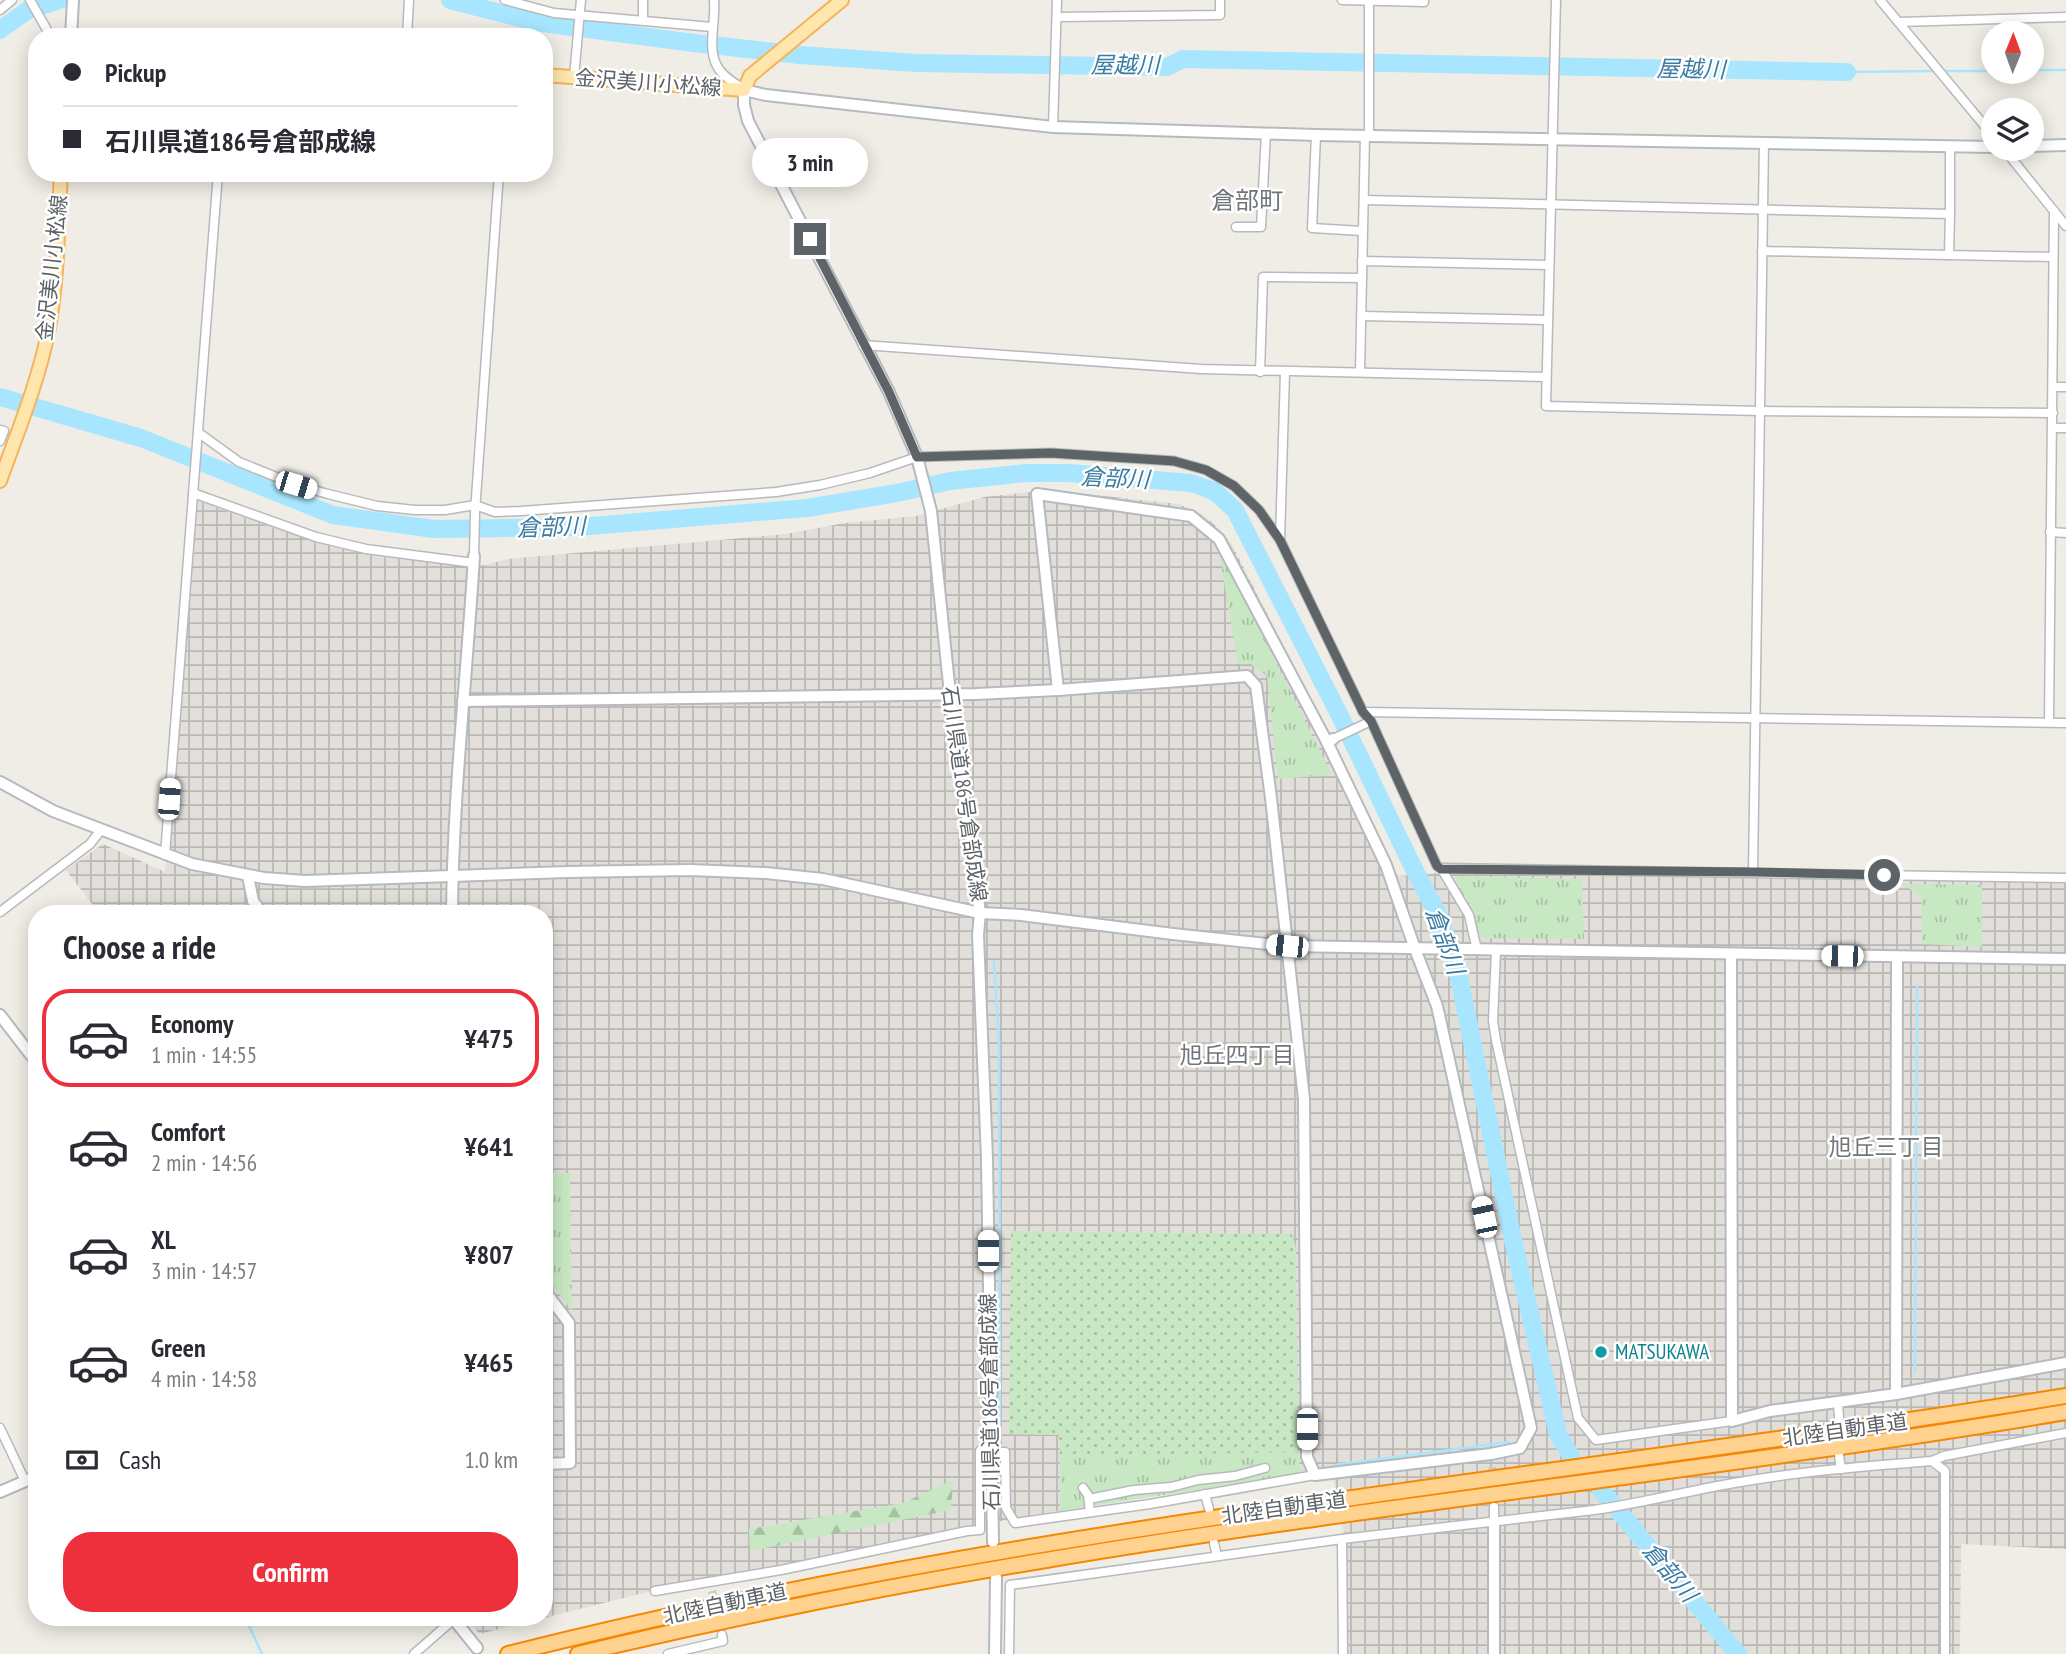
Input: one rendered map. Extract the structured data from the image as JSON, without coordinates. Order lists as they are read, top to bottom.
{
  "streets": {
    "highway": ["北陸自動車道"],
    "main road": ["金沢美川小松線"],
    "street": ["石川県道186号倉部成線"]
  },
  "crossings": [
    ["金沢美川小松線", "石川県道186号倉部成線"]
  ],
  "districts": ["倉部町", "旭丘四丁目", "旭丘三丁目"],
  "water": ["屋越川", "倉部川"],
  "places": ["MATSUKAWA"],
  "north": "top",
  "page": {
    "banner": ["Pickup", "石川県道186号倉部成線"],
    "bubble": "3 min",
    "heading": "Choose a ride",
    "list": [
      {
        "name": "Economy",
        "note": "1 min · 14:55",
        "value": "¥475"
      },
      {
        "name": "Comfort",
        "note": "2 min · 14:56",
        "value": "¥641"
      },
      {
        "name": "XL",
        "note": "3 min · 14:57",
        "value": "¥807"
      },
      {
        "name": "Green",
        "note": "4 min · 14:58",
        "value": "¥465"
      }
    ],
    "pay": ["Cash", "1.0 km"],
    "buttons": "Confirm"
  }
}
